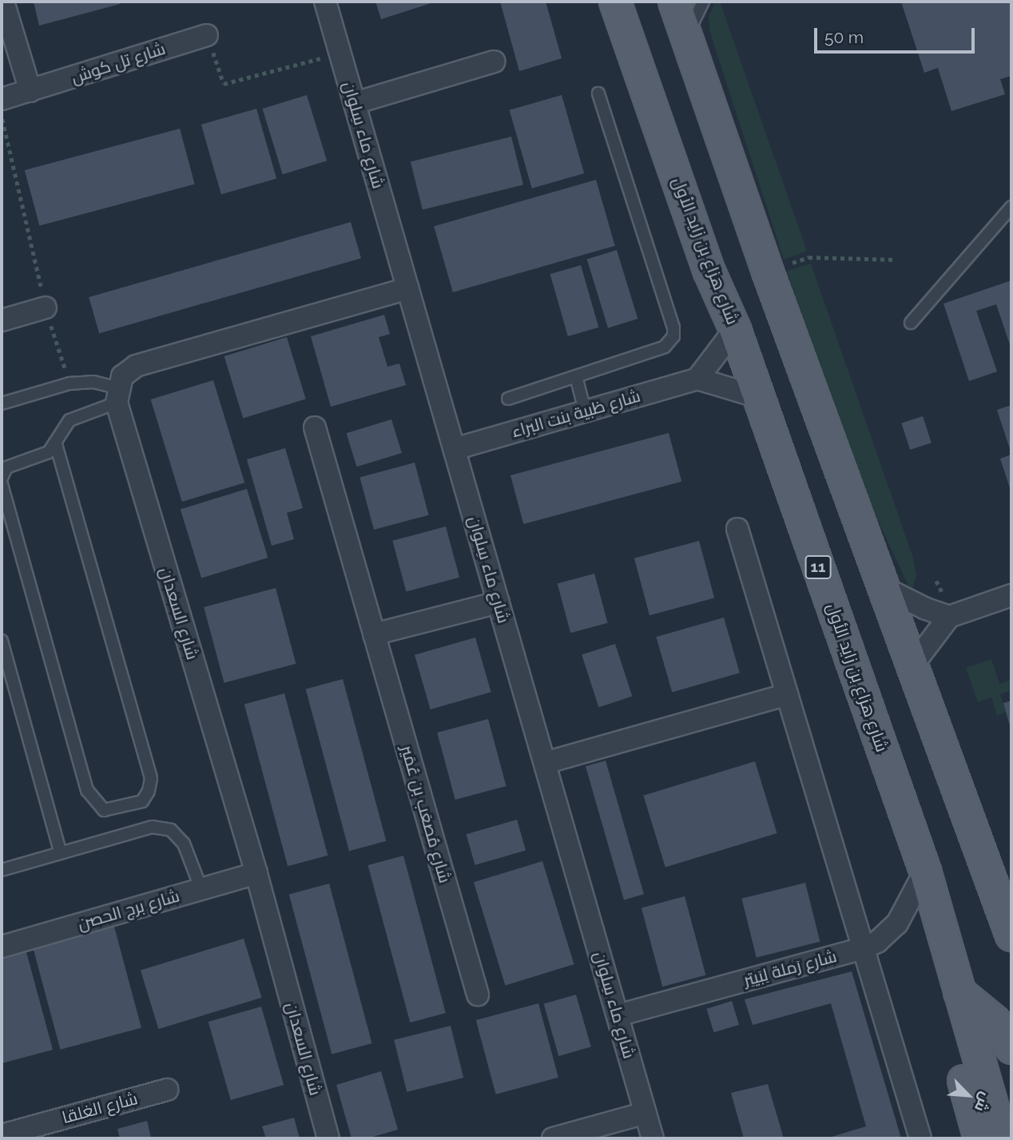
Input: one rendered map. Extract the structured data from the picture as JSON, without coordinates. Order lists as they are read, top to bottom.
{
  "streets": {
    "main road": ["شارع هزاع بن زايد الأول", "11"],
    "street": [
      "شارع تل كوش",
      "شارع ماء سِلوان",
      "شارع ظبية بنت البراء",
      "شارع السعدان",
      "شارع مُصعَب بن عُمَير",
      "شارع برج الحصن",
      "شارع رَملة لِبَيتِر",
      "شارع الغلقا"
    ]
  },
  "crossings": [
    ["شارع ماء سِلوان", "شارع ظبية بنت البراء"],
    ["شارع ماء سِلوان", "شارع رَملة لِبَيتِر"],
    ["شارع هزاع بن زايد الأول", "شارع رَملة لِبَيتِر"],
    ["شارع السعدان", "شارع برج الحصن"]
  ],
  "scale_bar": "50 m",
  "north": "bottom right"
}
